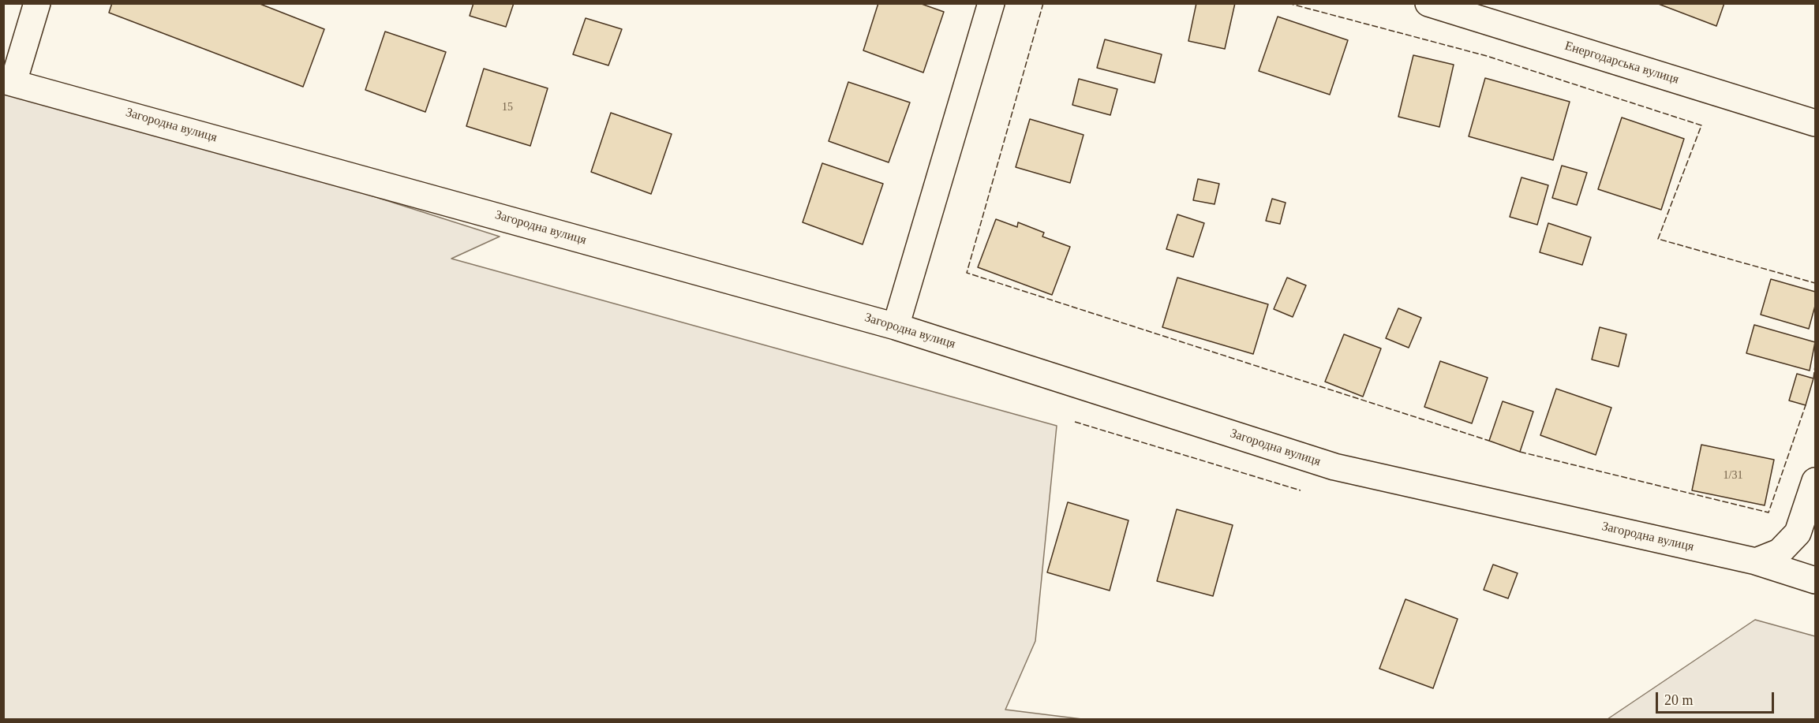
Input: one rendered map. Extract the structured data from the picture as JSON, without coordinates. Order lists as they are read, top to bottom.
{
  "streets": {
    "street": ["Енергодарська вулиця", "Загородна вулиця"]
  },
  "house_numbers": ["15", "1/31"],
  "scale_bar": "20 m"
}
